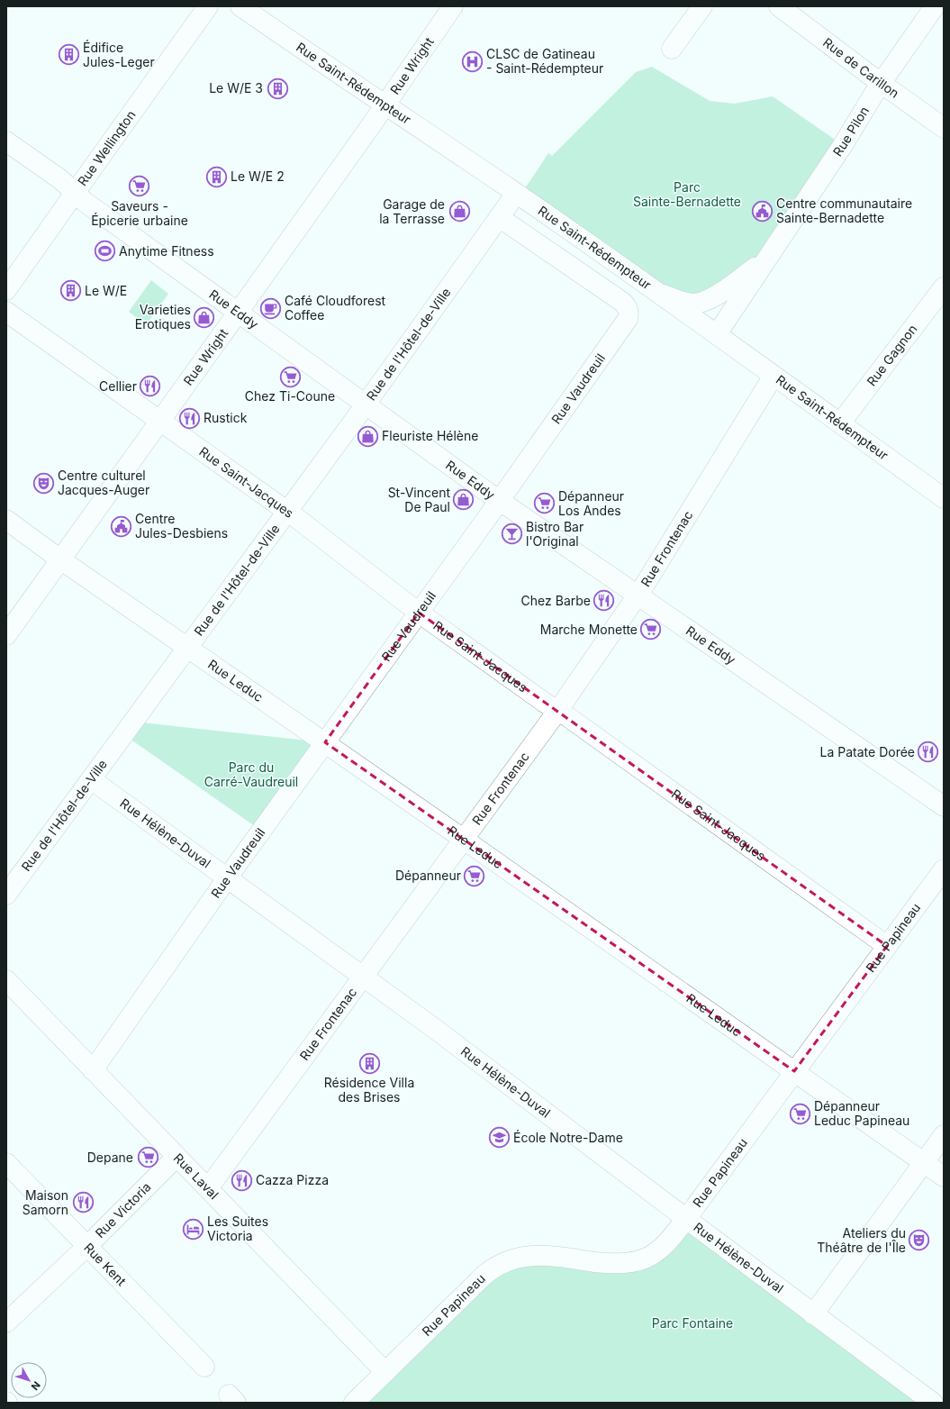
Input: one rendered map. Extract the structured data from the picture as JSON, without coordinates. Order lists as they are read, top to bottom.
{
  "streets": {
    "street": [
      "Rue Wright",
      "Rue de Carillon",
      "Rue Saint-Rédempteur",
      "Rue Pilon",
      "Rue Wellington",
      "Rue Eddy",
      "Rue de l'Hôtel-de-Ville",
      "Rue Gagnon",
      "Rue Vaudreuil",
      "Rue Saint-Jacques",
      "Rue Frontenac",
      "Rue Leduc",
      "Rue Hélène-Duval",
      "Rue Papineau",
      "Rue Laval",
      "Rue Victoria",
      "Rue Kent"
    ]
  },
  "crossings": [
    ["Rue Wright", "Rue Saint-Rédempteur"],
    ["Rue Wright", "Rue Eddy"],
    ["Rue Wright", "Rue Saint-Jacques"],
    ["Rue Wright", "Rue Leduc"],
    ["Rue de Carillon", "Rue Pilon"],
    ["Rue Saint-Rédempteur", "Rue Pilon"],
    ["Rue Saint-Rédempteur", "Rue de l'Hôtel-de-Ville"],
    ["Rue Saint-Rédempteur", "Rue Gagnon"],
    ["Rue Saint-Rédempteur", "Rue Frontenac"],
    ["Rue Wellington", "Rue Eddy"],
    ["Rue Eddy", "Rue de l'Hôtel-de-Ville"],
    ["Rue Eddy", "Rue Vaudreuil"],
    ["Rue Eddy", "Rue Frontenac"],
    ["Rue de l'Hôtel-de-Ville", "Rue Vaudreuil"],
    ["Rue de l'Hôtel-de-Ville", "Rue Saint-Jacques"],
    ["Rue de l'Hôtel-de-Ville", "Rue Leduc"],
    ["Rue de l'Hôtel-de-Ville", "Rue Hélène-Duval"],
    ["Rue Vaudreuil", "Rue Saint-Jacques"],
    ["Rue Vaudreuil", "Rue Leduc"],
    ["Rue Vaudreuil", "Rue Hélène-Duval"],
    ["Rue Vaudreuil", "Rue Laval"],
    ["Rue Saint-Jacques", "Rue Frontenac"],
    ["Rue Saint-Jacques", "Rue Papineau"],
    ["Rue Frontenac", "Rue Leduc"],
    ["Rue Frontenac", "Rue Hélène-Duval"],
    ["Rue Frontenac", "Rue Laval"],
    ["Rue Leduc", "Rue Papineau"],
    ["Rue Hélène-Duval", "Rue Papineau"],
    ["Rue Papineau", "Rue Laval"],
    ["Rue Laval", "Rue Victoria"],
    ["Rue Victoria", "Rue Kent"]
  ],
  "parks": ["Parc Sainte-Bernadette", "Parc du Carré-Vaudreuil", "Parc Fontaine"],
  "places": {
    "building": [
      "Édifice Jules-Leger",
      "Le W/E 3",
      "Le W/E 2",
      "Le W/E",
      "Résidence Villa des Brises"
    ],
    "hospital": ["CLSC de Gatineau - Saint-Rédempteur"],
    "supermarket": [
      "Saveurs - Épicerie urbaine",
      "Chez Ti-Coune",
      "Dépanneur Los Andes",
      "Marche Monette",
      "Dépanneur",
      "Dépanneur Leduc Papineau",
      "Depane"
    ],
    "public building": ["Centre communautaire Sainte-Bernadette", "Centre Jules-Desbiens"],
    "shop": [
      "Garage de la Terrasse",
      "Varieties Erotiques",
      "Fleuriste Hélène",
      "St-Vincent De Paul"
    ],
    "sports": ["Anytime Fitness"],
    "cafe": ["Café Cloudforest Coffee"],
    "restaurant": [
      "Cellier",
      "Rustick",
      "Chez Barbe",
      "La Patate Dorée",
      "Cazza Pizza",
      "Maison Samorn"
    ],
    "theatre": ["Centre culturel Jacques-Auger", "Ateliers du Théâtre de l'Île"],
    "bar": ["Bistro Bar l'Original"],
    "school or university": ["École Notre-Dame"],
    "hotel": ["Les Suites Victoria"]
  },
  "north": "bottom right"
}
